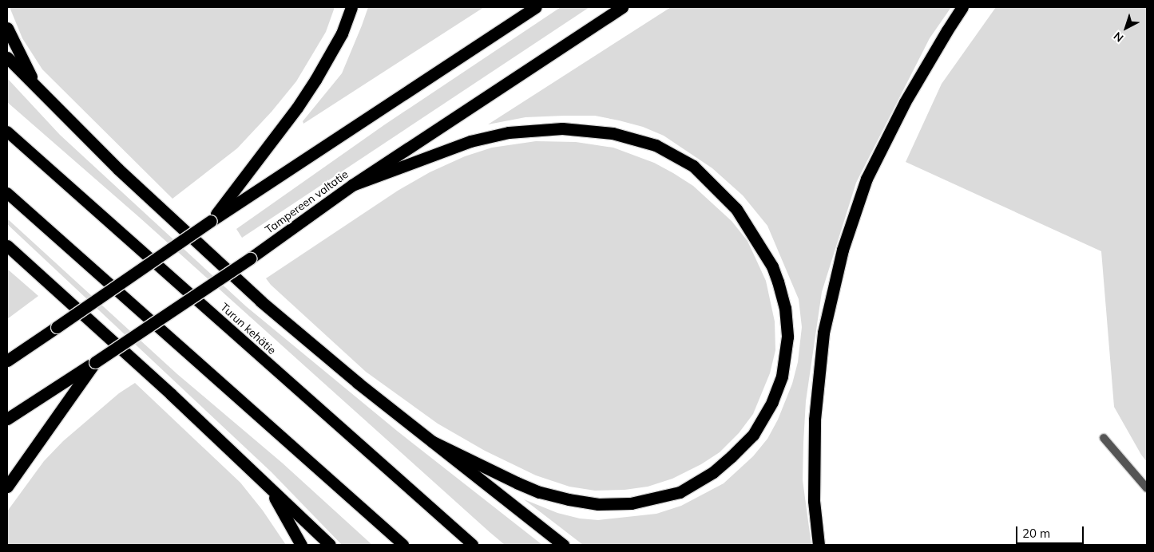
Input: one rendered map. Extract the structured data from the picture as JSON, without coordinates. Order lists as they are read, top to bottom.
{
  "streets": {
    "highway": ["Tampereen valtatie", "Turun kehätie"]
  },
  "scale_bar": "20 m",
  "north": "bottom left"
}
